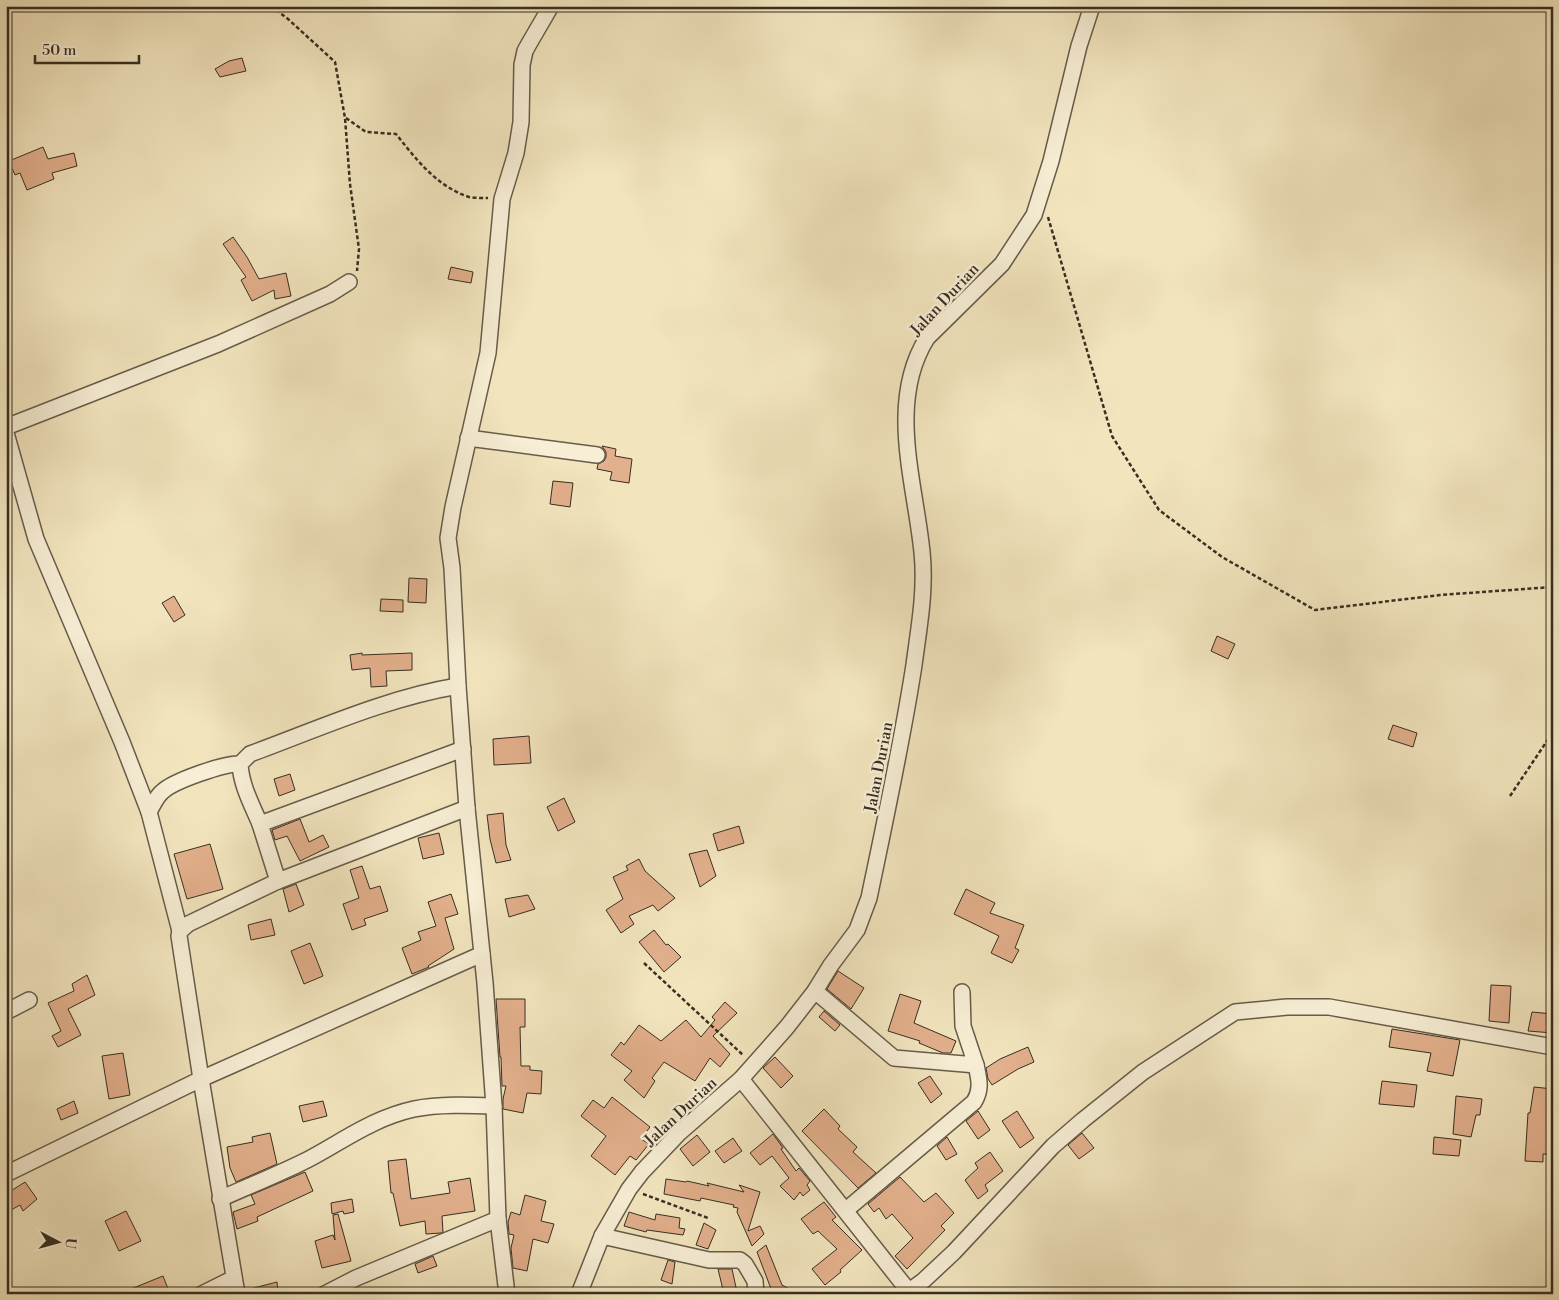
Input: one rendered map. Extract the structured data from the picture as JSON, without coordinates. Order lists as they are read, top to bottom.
{
  "streets": {
    "street": ["Jalan Durian"]
  },
  "scale_bar": "50 m",
  "north": "right"
}
